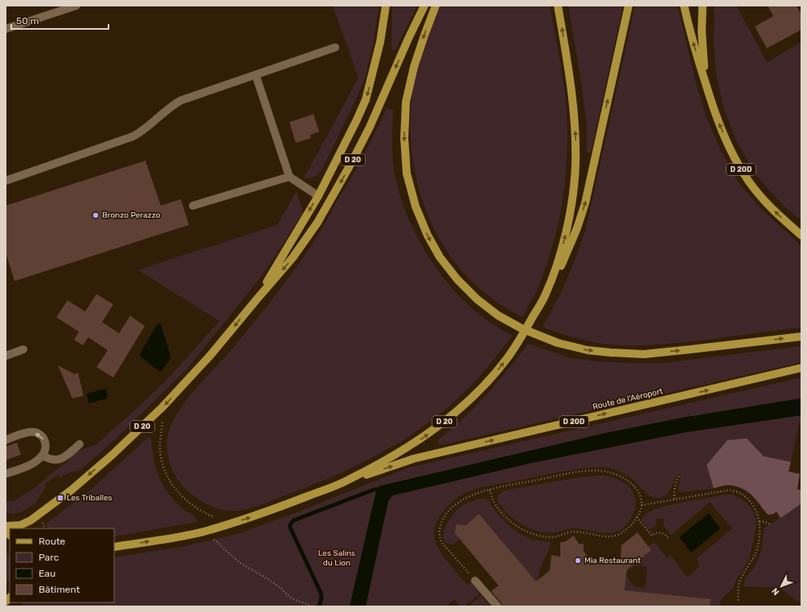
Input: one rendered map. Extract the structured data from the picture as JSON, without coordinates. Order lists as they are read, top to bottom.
{
  "streets": {
    "main road": ["D 20", "D 20D", "Route de l'Aéroport"]
  },
  "crossings": [
    ["D 20", "Route de l'Aéroport"]
  ],
  "one_way": ["Route de l'Aéroport"],
  "parks": ["Les Salins du Lion"],
  "places": {
    "other": ["Bronzo Perazzo", "Mia Restaurant"],
    "transit": ["Les Triballes"]
  },
  "legend": [
    "Route",
    "Parc",
    "Eau",
    "Bâtiment"
  ],
  "scale_bar": "50 m",
  "north": "bottom left"
}
